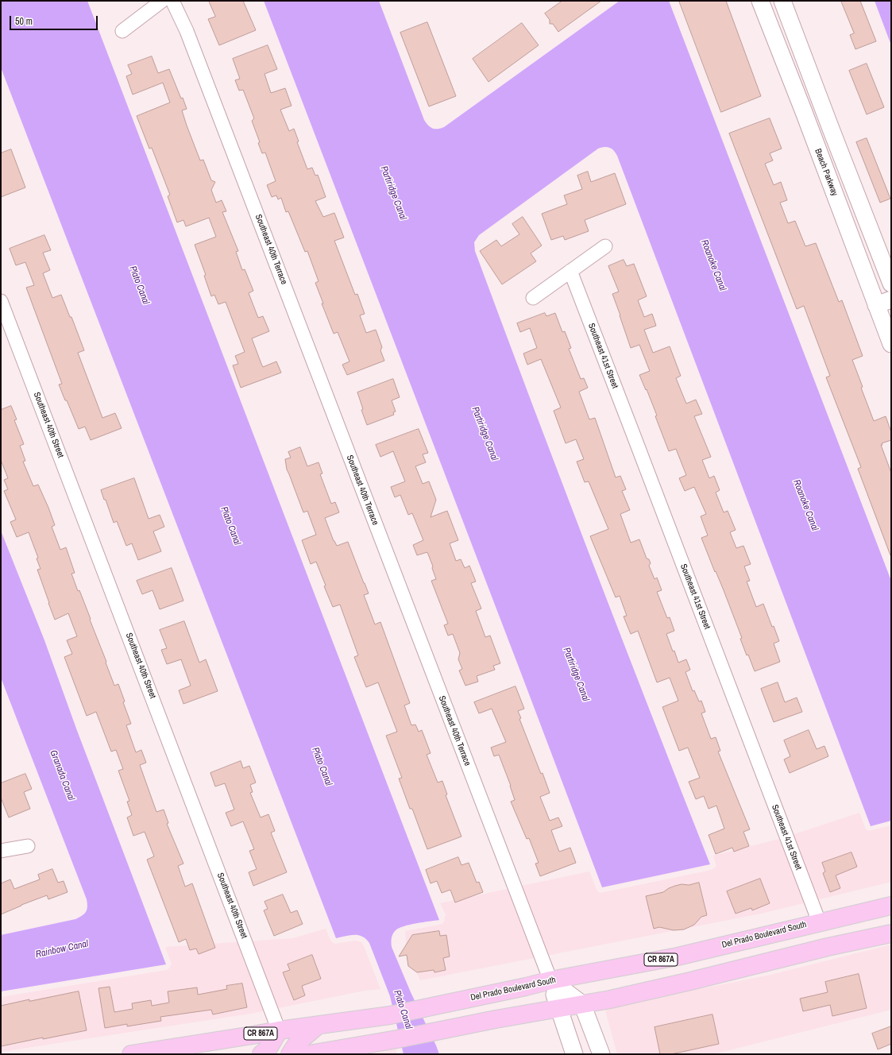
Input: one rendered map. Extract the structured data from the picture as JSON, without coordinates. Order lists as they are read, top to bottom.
{
  "streets": {
    "main road": ["Del Prado Boulevard South", "CR 867A"],
    "street": [
      "Beach Parkway",
      "Southeast 40th Terrace",
      "Southeast 41st Street",
      "Southeast 40th Street"
    ]
  },
  "crossings": [
    ["Southeast 40th Terrace", "Del Prado Boulevard South"],
    ["Southeast 41st Street", "Del Prado Boulevard South"],
    ["Southeast 40th Street", "Del Prado Boulevard South"]
  ],
  "water": [
    "Partiridge Canal",
    "Roanoke Canal",
    "Plato Canal",
    "Granada Canal",
    "Rainbow Canal"
  ],
  "scale_bar": "50 m"
}
